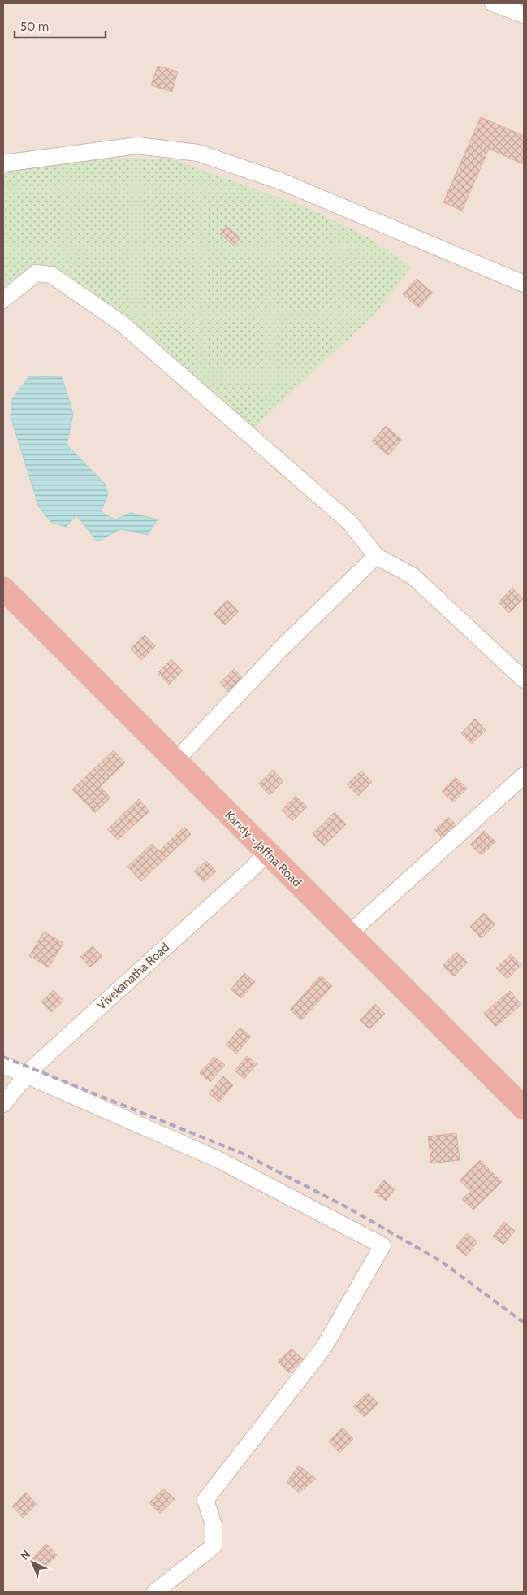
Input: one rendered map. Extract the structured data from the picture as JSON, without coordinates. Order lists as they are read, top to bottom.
{
  "streets": {
    "highway": ["Kandy - Jaffna Road"],
    "street": ["Vivekanatha Road"]
  },
  "crossings": [
    ["Kandy - Jaffna Road", "Vivekanatha Road"]
  ],
  "scale_bar": "50 m",
  "north": "top left"
}
